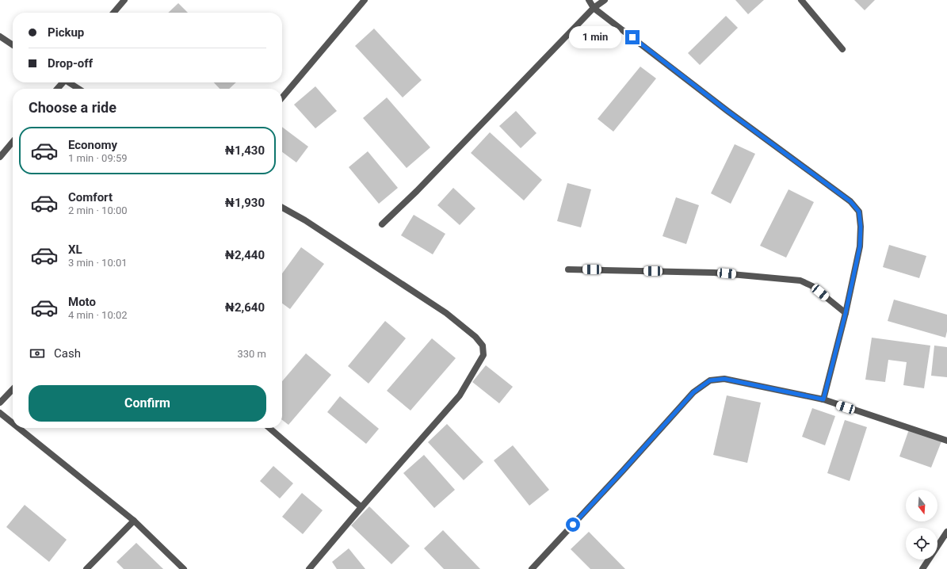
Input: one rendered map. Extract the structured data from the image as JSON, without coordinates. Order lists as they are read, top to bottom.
{
  "north": "bottom",
  "page": {
    "banner": ["Pickup", "Drop-off"],
    "bubble": "1 min",
    "heading": "Choose a ride",
    "list": [
      {
        "name": "Economy",
        "note": "1 min · 09:59",
        "value": "₦1,430"
      },
      {
        "name": "Comfort",
        "note": "2 min · 10:00",
        "value": "₦1,930"
      },
      {
        "name": "XL",
        "note": "3 min · 10:01",
        "value": "₦2,440"
      },
      {
        "name": "Moto",
        "note": "4 min · 10:02",
        "value": "₦2,640"
      }
    ],
    "pay": ["Cash", "330 m"],
    "buttons": "Confirm"
  }
}
